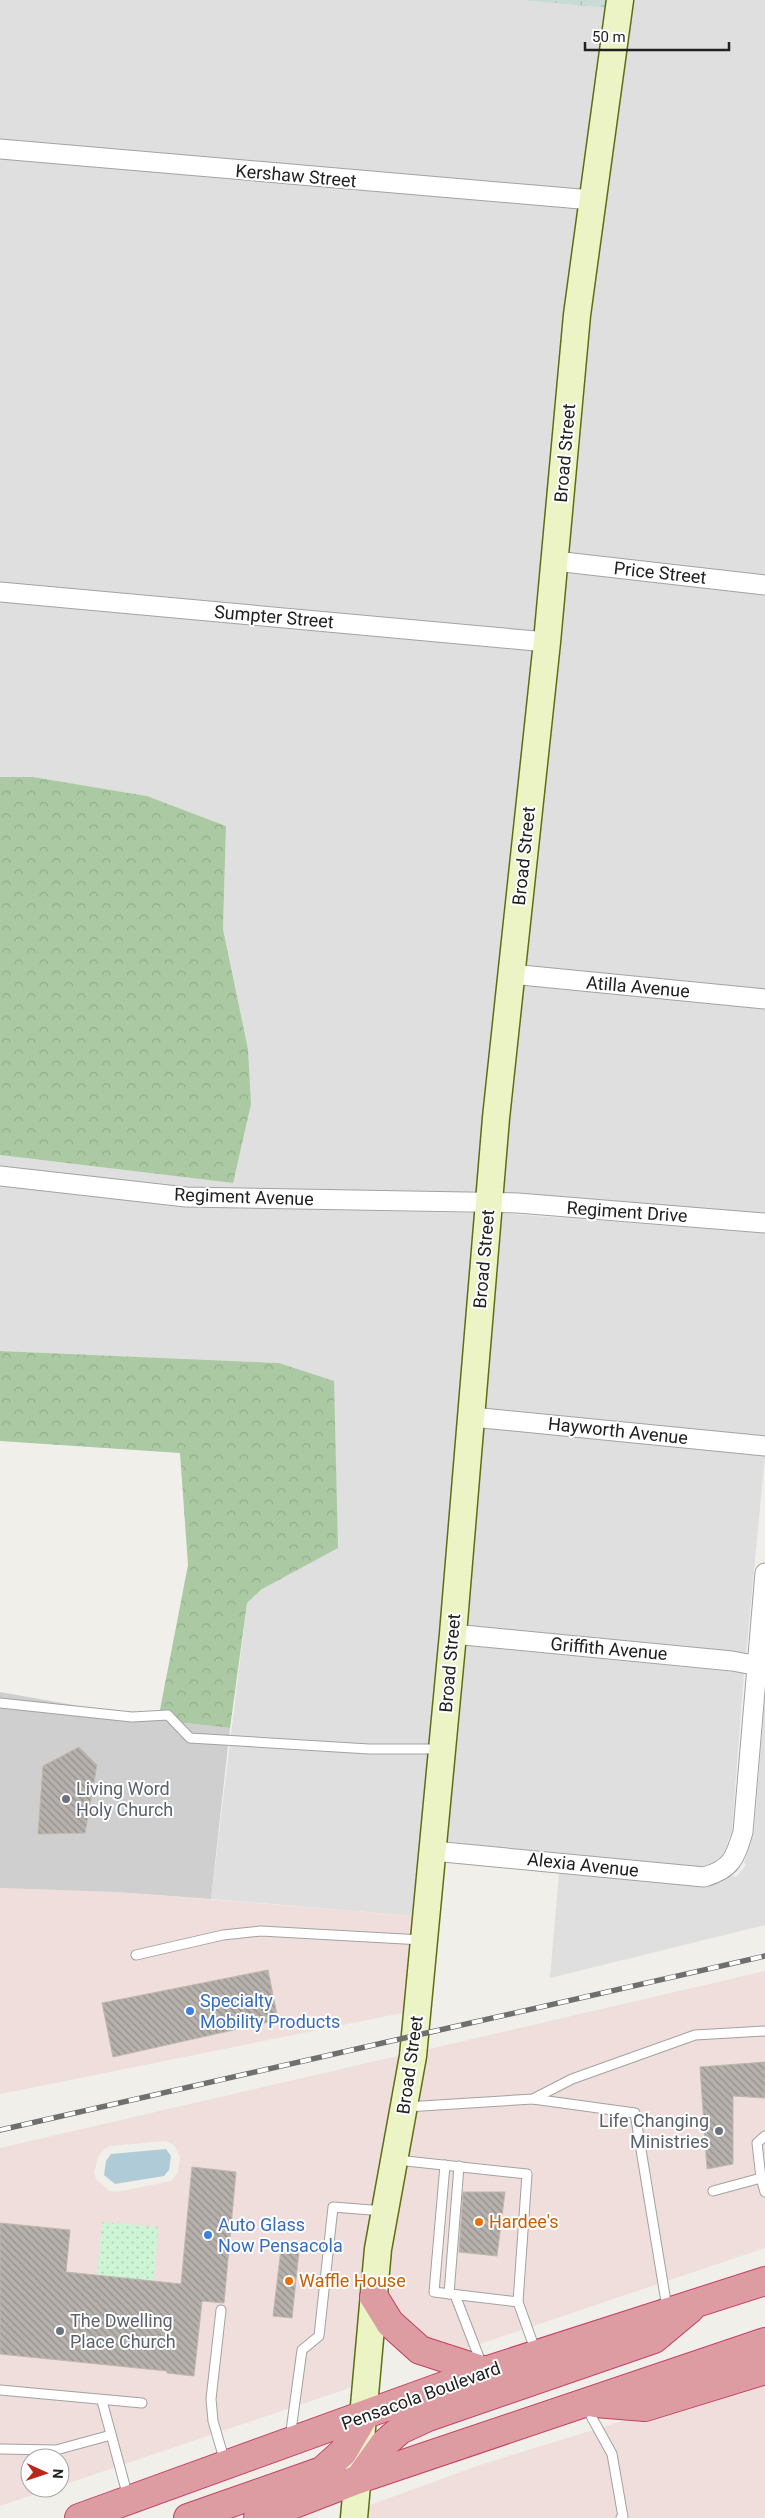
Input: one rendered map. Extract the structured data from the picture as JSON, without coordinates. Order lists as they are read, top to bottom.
{
  "streets": {
    "highway": ["Pensacola Boulevard"],
    "street": [
      "Kershaw Street",
      "Broad Street",
      "Price Street",
      "Sumpter Street",
      "Atilla Avenue",
      "Regiment Avenue",
      "Regiment Drive",
      "Hayworth Avenue",
      "Griffith Avenue",
      "Alexia Avenue"
    ]
  },
  "crossings": [
    ["Kershaw Street", "Broad Street"],
    ["Broad Street", "Price Street"],
    ["Broad Street", "Sumpter Street"],
    ["Broad Street", "Atilla Avenue"],
    ["Broad Street", "Regiment Avenue"],
    ["Broad Street", "Regiment Drive"],
    ["Broad Street", "Hayworth Avenue"],
    ["Broad Street", "Griffith Avenue"],
    ["Broad Street", "Alexia Avenue"],
    ["Broad Street", "Pensacola Boulevard"],
    ["Regiment Avenue", "Regiment Drive"],
    ["Griffith Avenue", "Alexia Avenue"]
  ],
  "places": [
    "Living Word Holy Church",
    "Specialty Mobility Products",
    "Life Changing Ministries",
    "Hardee's",
    "Auto Glass Now Pensacola",
    "Waffle House",
    "The Dwelling Place Church"
  ],
  "scale_bar": "50 m",
  "north": "right"
}
